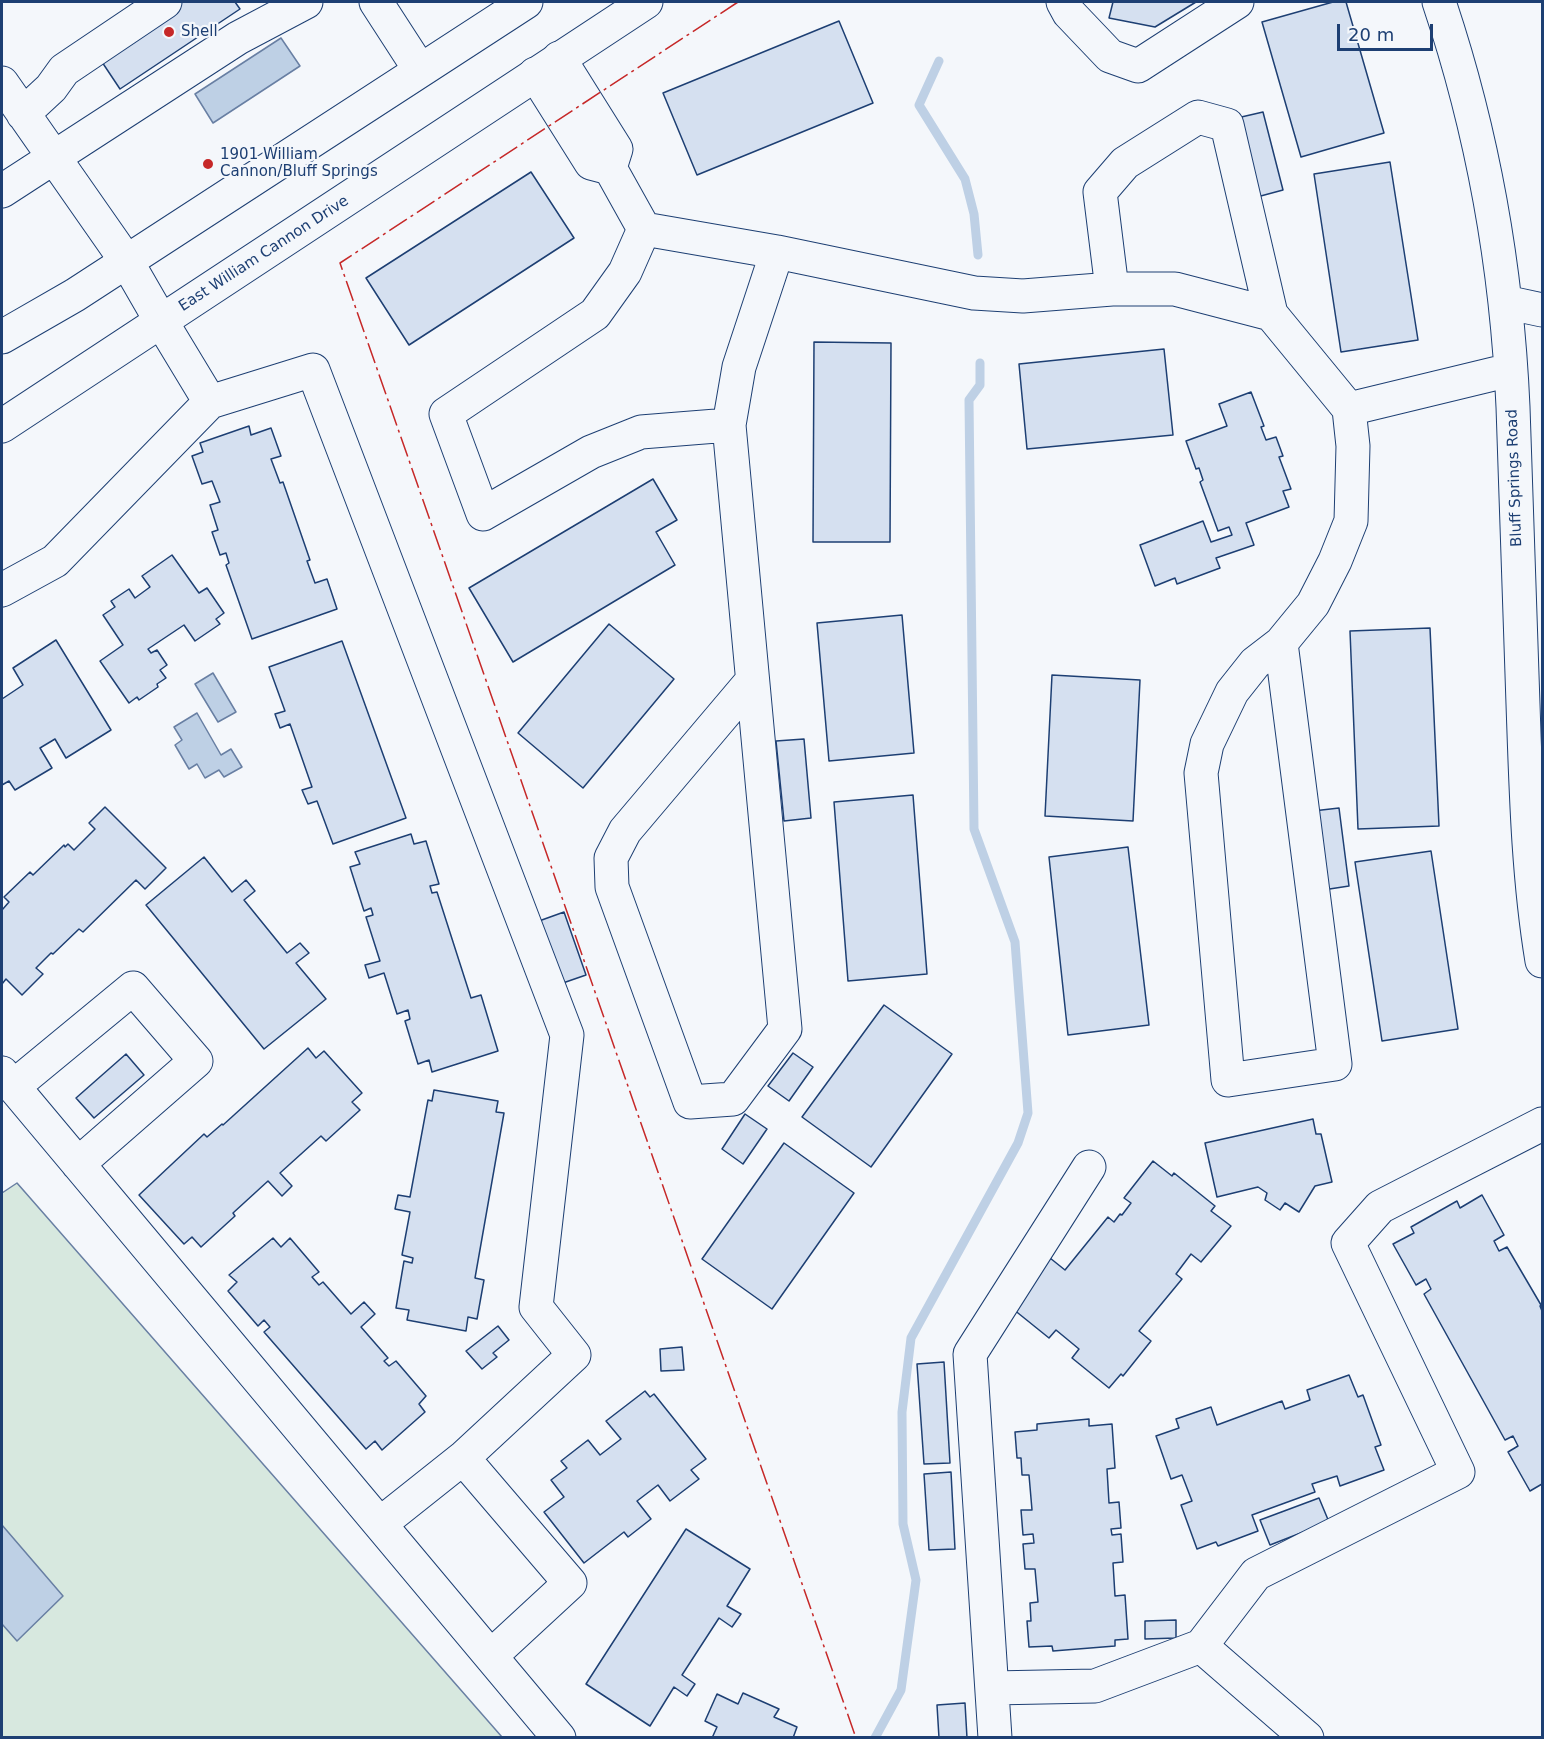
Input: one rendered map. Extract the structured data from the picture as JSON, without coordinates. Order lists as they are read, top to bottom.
{
  "streets": {
    "main road": ["East William Cannon Drive", "Bluff Springs Road"]
  },
  "places": ["Shell", "1901 William Cannon/Bluff Springs"],
  "scale_bar": "20 m"
}
